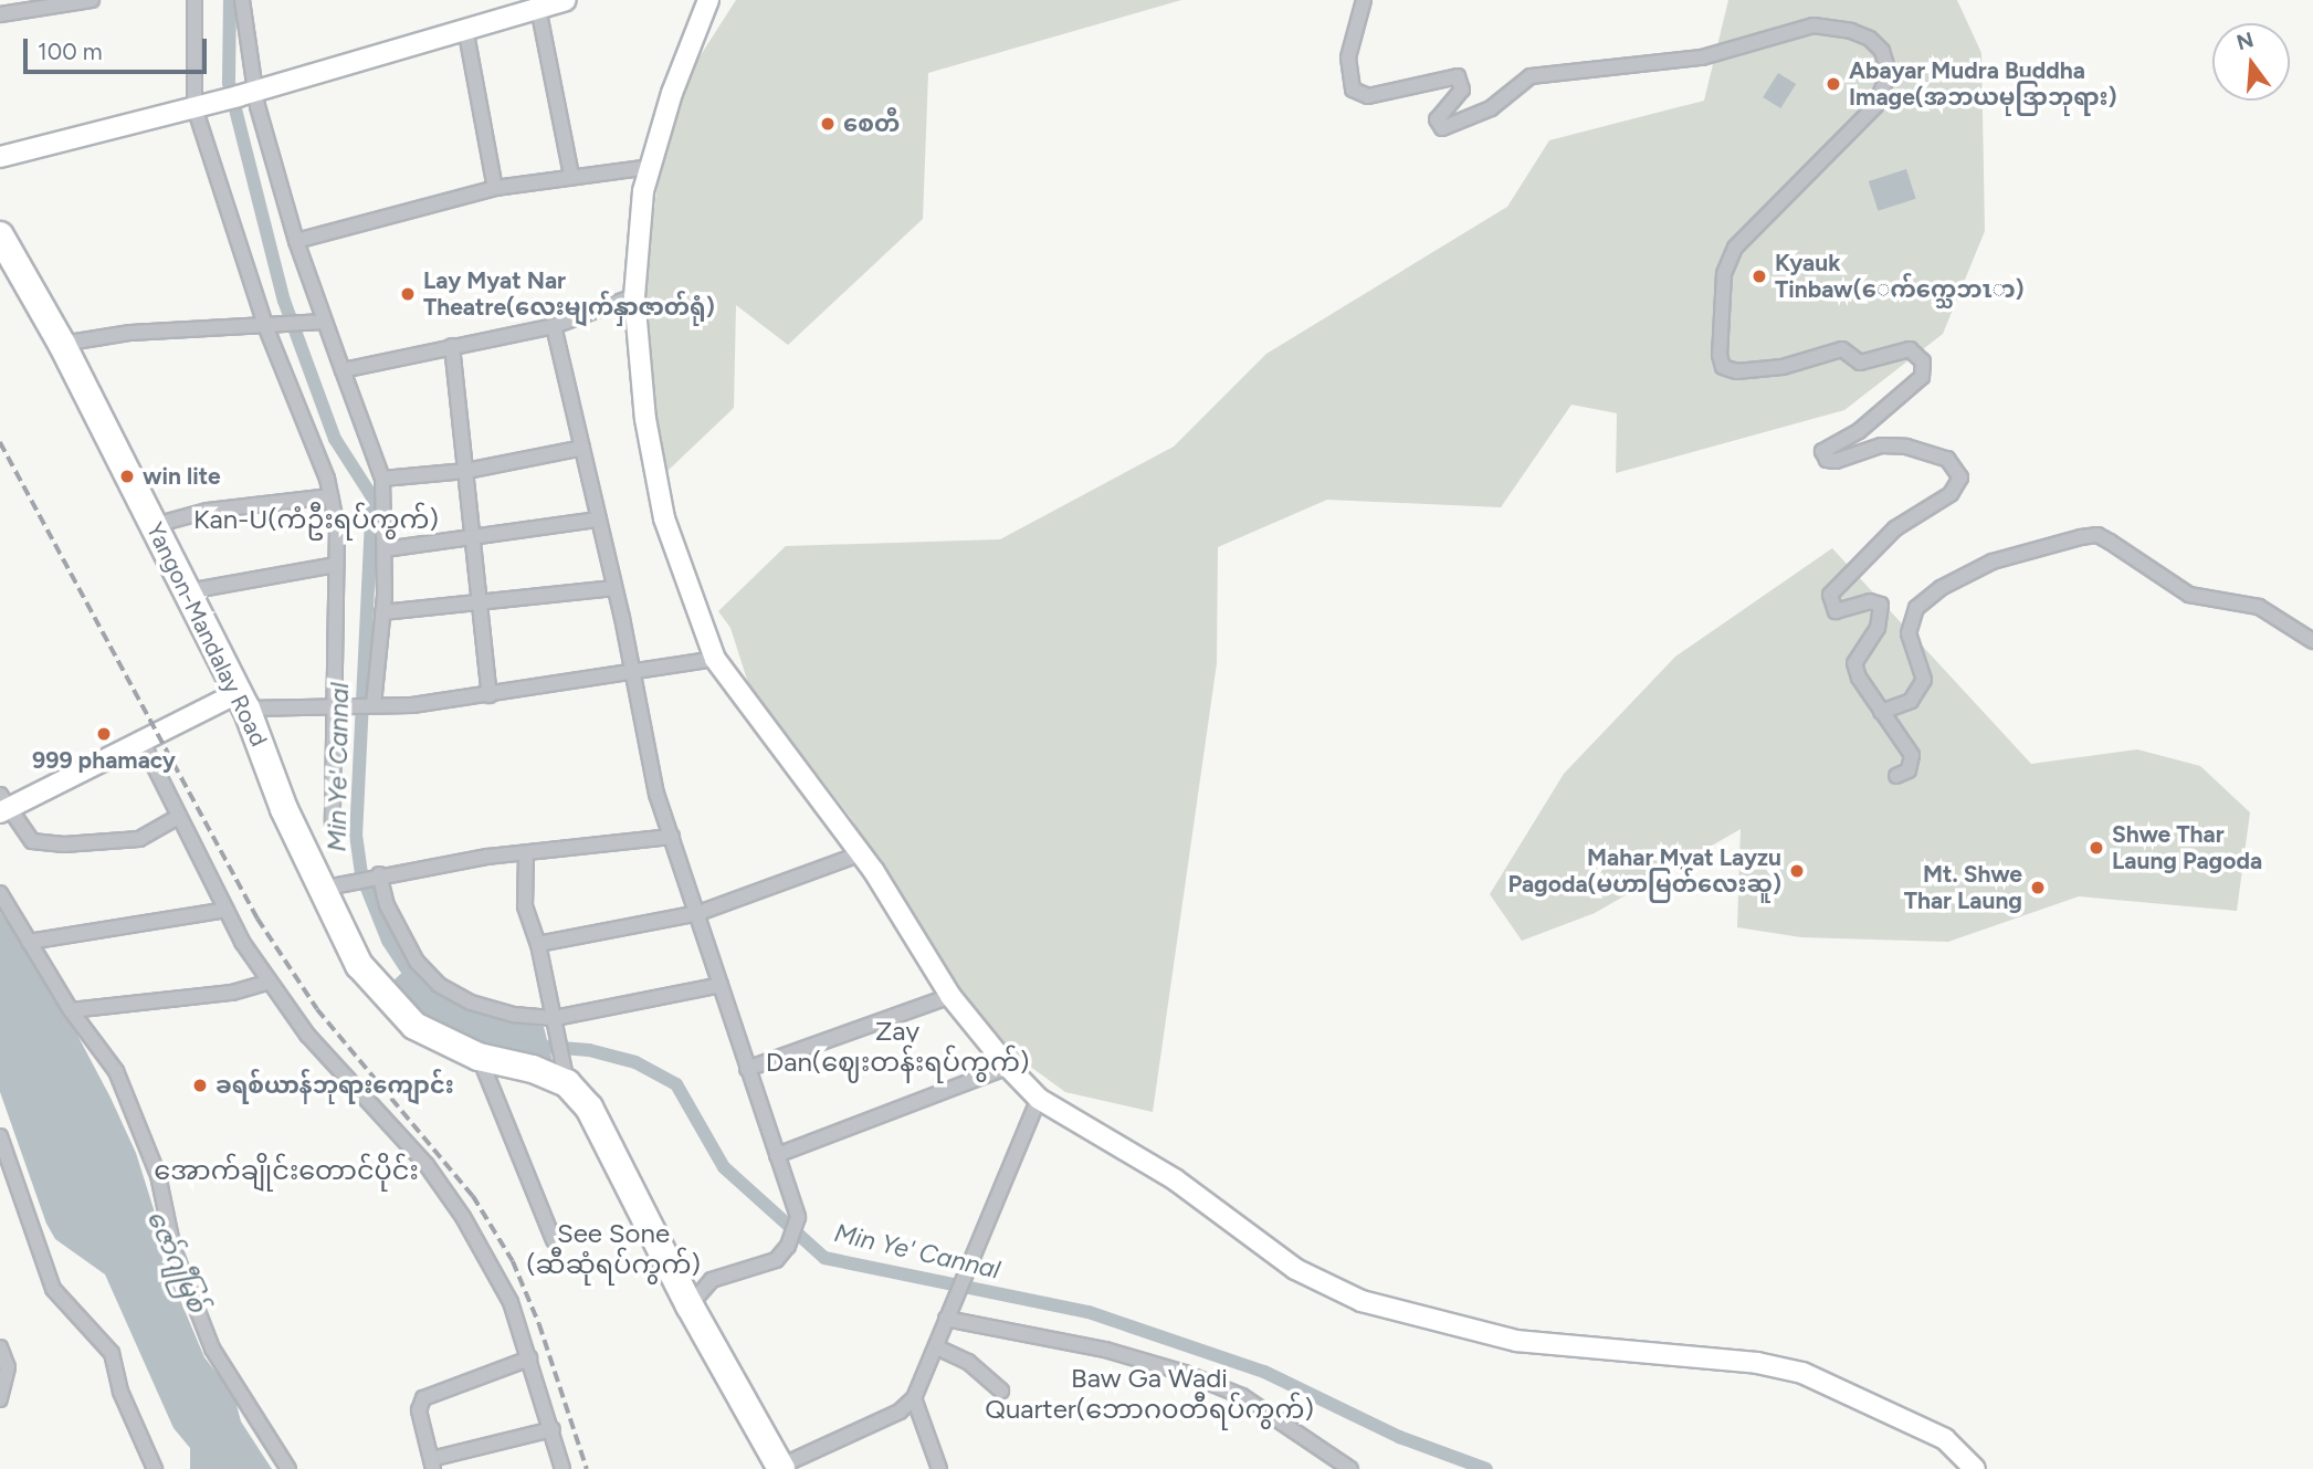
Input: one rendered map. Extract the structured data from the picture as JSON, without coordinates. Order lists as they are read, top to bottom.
{
  "streets": {
    "highway": ["Yangon-Mandalay Road"]
  },
  "districts": [
    "Kan-U(ကံဦးရပ်ကွက်)",
    "Zay Dan(ဈေးတန်းရပ်ကွက်)",
    "အောက်ချိုင်းတောင်ပိုင်း",
    "See Sone (ဆီဆုံရပ်ကွက်)",
    "Baw Ga Wadi Quarter(ဘောဂ၀တီရပ်ကွက်)"
  ],
  "water": ["Min Ye' Cannal", "ဇော်ဂျီမြစ်"],
  "places": [
    "Abayar Mudra Buddha Image(အဘယမုဒြာဘုရား)",
    "စေတီ",
    "Kyauk Tinbaw(ေက်က္သေဘၤာ)",
    "Lay Myat Nar Theatre(လေးမျက်နှာဇာတ်ရုံ)",
    "win lite",
    "999 phamacy",
    "Shwe Thar Laung Pagoda",
    "Mahar Myat Layzu Pagoda(မဟာမြတ်လေးဆူ)",
    "Mt. Shwe Thar Laung",
    "ခရစ်ယာန်ဘုရားကျောင်း"
  ],
  "scale_bar": "100 m",
  "north": "top"
}
